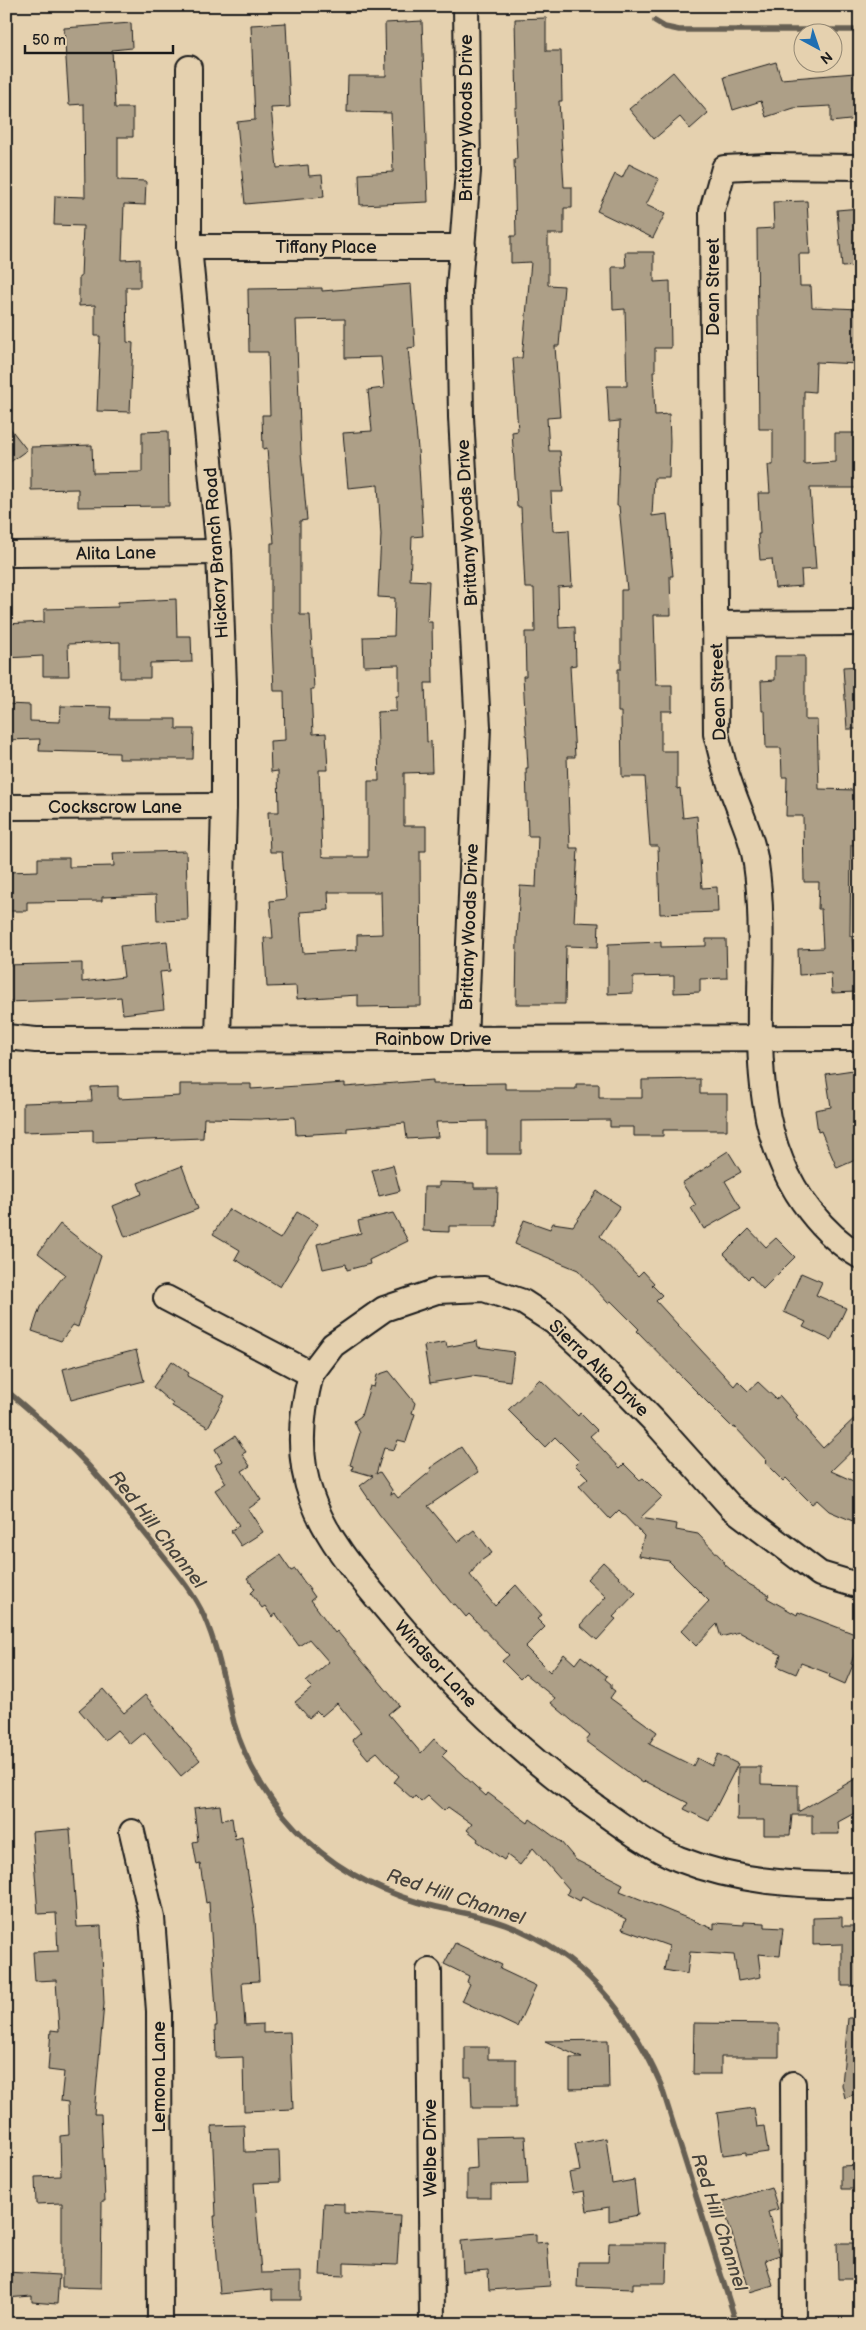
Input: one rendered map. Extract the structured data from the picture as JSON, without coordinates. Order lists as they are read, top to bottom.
{
  "streets": {
    "street": [
      "Brittany Woods Drive",
      "Tiffany Place",
      "Dean Street",
      "Alita Lane",
      "Hickory Branch Road",
      "Cockscrow Lane",
      "Rainbow Drive",
      "Sierra Alta Drive",
      "Windsor Lane",
      "Lemona Lane",
      "Welbe Drive"
    ]
  },
  "crossings": [
    ["Brittany Woods Drive", "Tiffany Place"],
    ["Brittany Woods Drive", "Rainbow Drive"],
    ["Tiffany Place", "Hickory Branch Road"],
    ["Dean Street", "Rainbow Drive"],
    ["Alita Lane", "Hickory Branch Road"],
    ["Hickory Branch Road", "Cockscrow Lane"],
    ["Hickory Branch Road", "Rainbow Drive"],
    ["Sierra Alta Drive", "Windsor Lane"]
  ],
  "water": ["Red Hill Channel"],
  "scale_bar": "50 m",
  "north": "bottom right"
}
